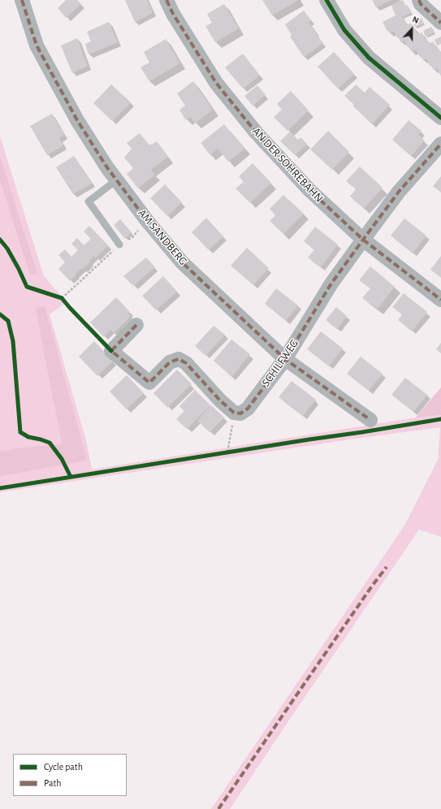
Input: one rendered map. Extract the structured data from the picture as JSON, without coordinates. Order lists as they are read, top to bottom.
{
  "streets": {
    "street": ["AN DER SÖHREBAHN", "AM SANDBERG", "SCHILFWEG"]
  },
  "crossings": [
    ["AN DER SÖHREBAHN", "SCHILFWEG"],
    ["AM SANDBERG", "SCHILFWEG"]
  ],
  "legend": ["Cycle path", "Path"],
  "north": "top"
}
